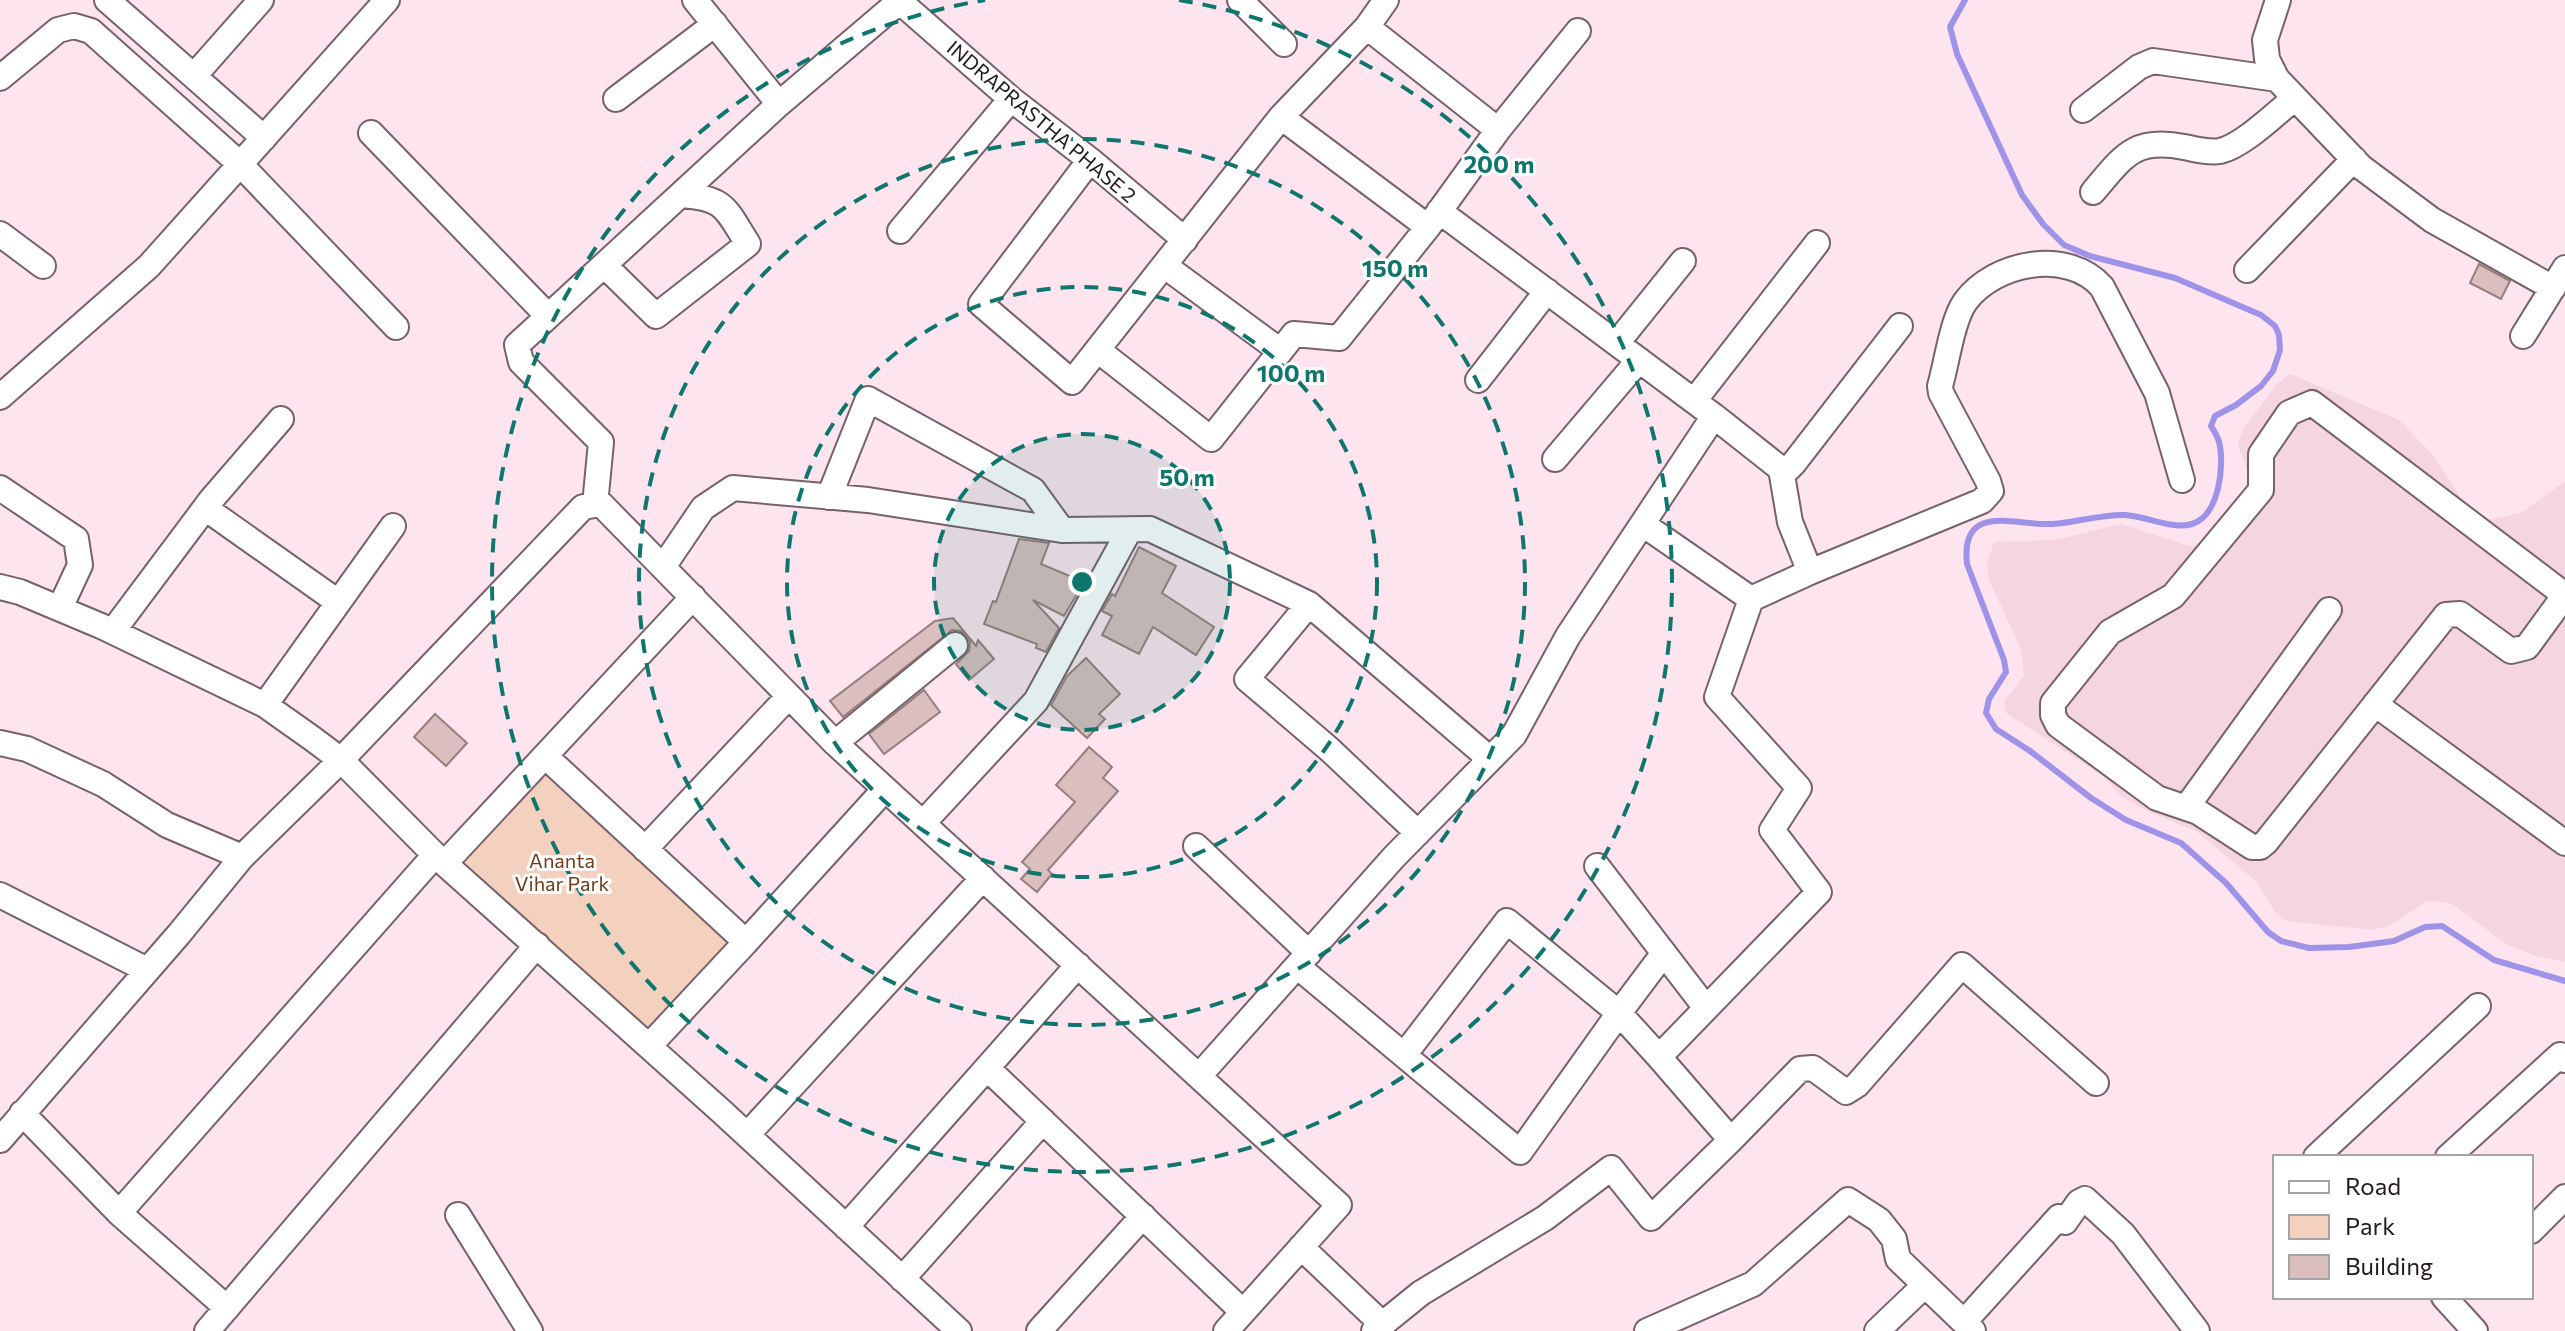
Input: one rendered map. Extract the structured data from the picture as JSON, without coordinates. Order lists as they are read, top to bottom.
{
  "streets": {
    "street": ["INDRAPRASTHA PHASE 2"]
  },
  "parks": ["Ananta Vihar Park"],
  "legend": ["Road", "Park", "Building"],
  "rings": [
    "200 m",
    "150 m",
    "100 m",
    "50 m"
  ]
}
